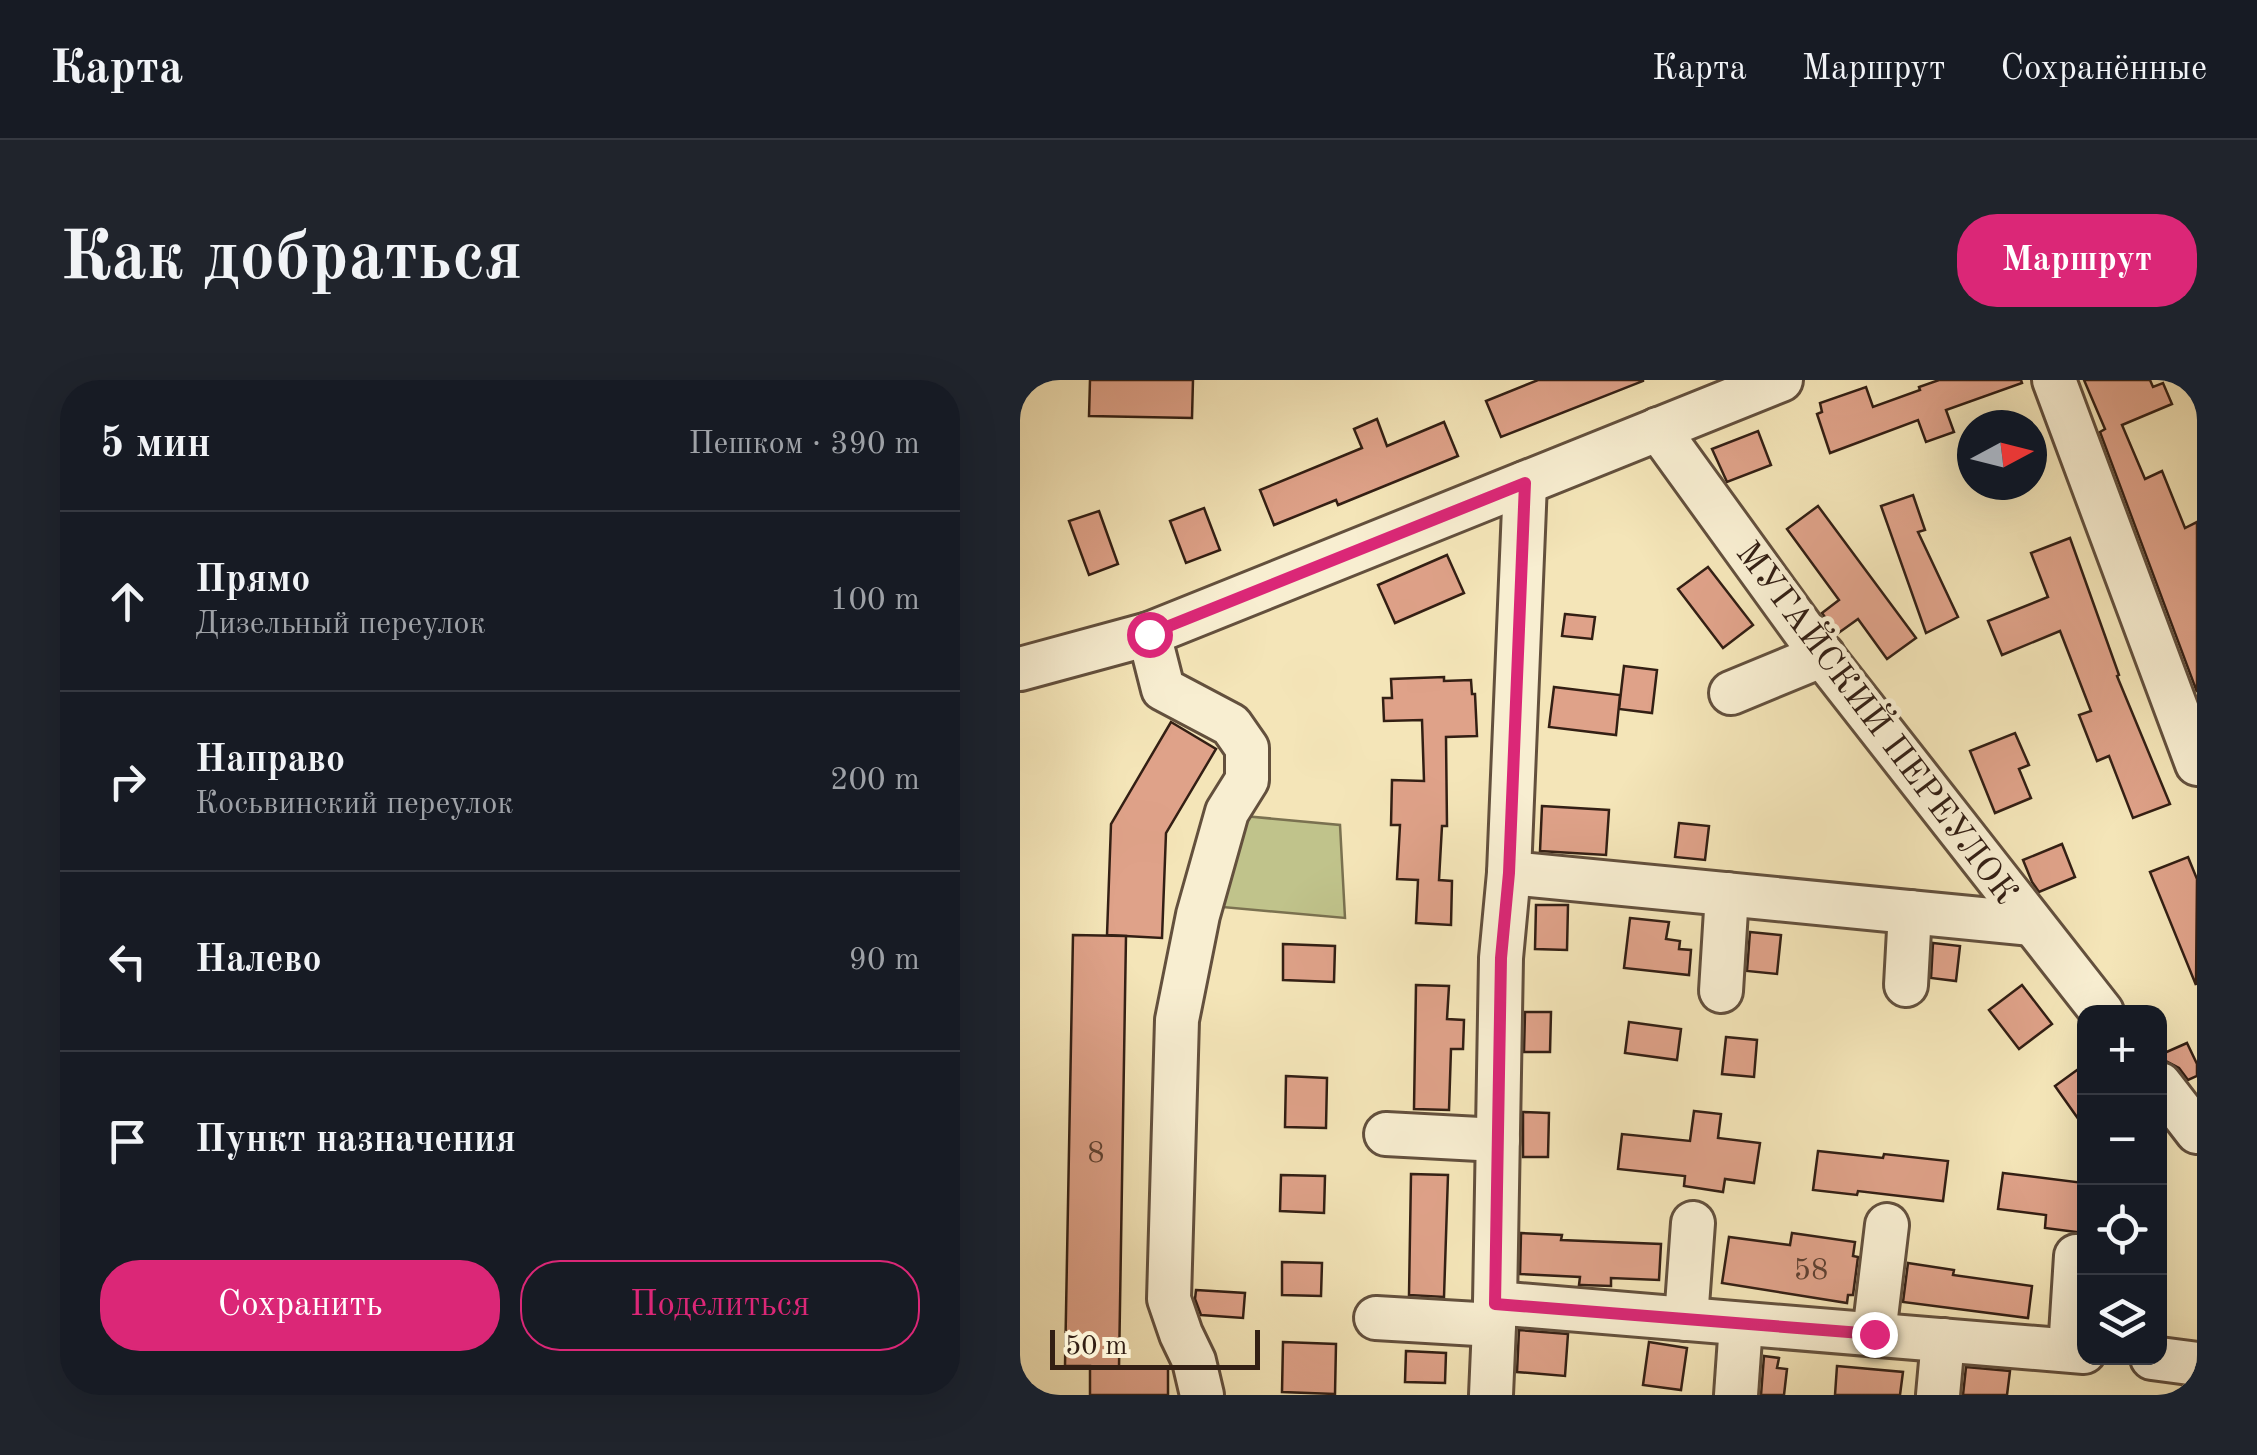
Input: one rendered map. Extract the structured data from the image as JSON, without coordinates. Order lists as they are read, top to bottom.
{
  "streets": {
    "street": ["МУГАЙСКИЙ ПЕРЕУЛОК"]
  },
  "house_numbers": ["8", "58"],
  "scale_bar": "50 m",
  "north": "right",
  "page": {
    "header": "Карта",
    "nav": ["Карта", "Маршрут", "Сохранённые"],
    "buttons": [
      "Маршрут",
      ["Сохранить", "Поделиться"]
    ],
    "title": "Как добраться",
    "heading": ["5 мин", "Пешком · 390 m"],
    "list": [
      ["Прямо", "Дизельный переулок", "100 m"],
      ["Направо", "Косьвинский переулок", "200 m"],
      ["Налево", "90 m"],
      "Пункт назначения"
    ],
    "map_buttons": ["+", "−"],
    "scale": "50 m"
  }
}
